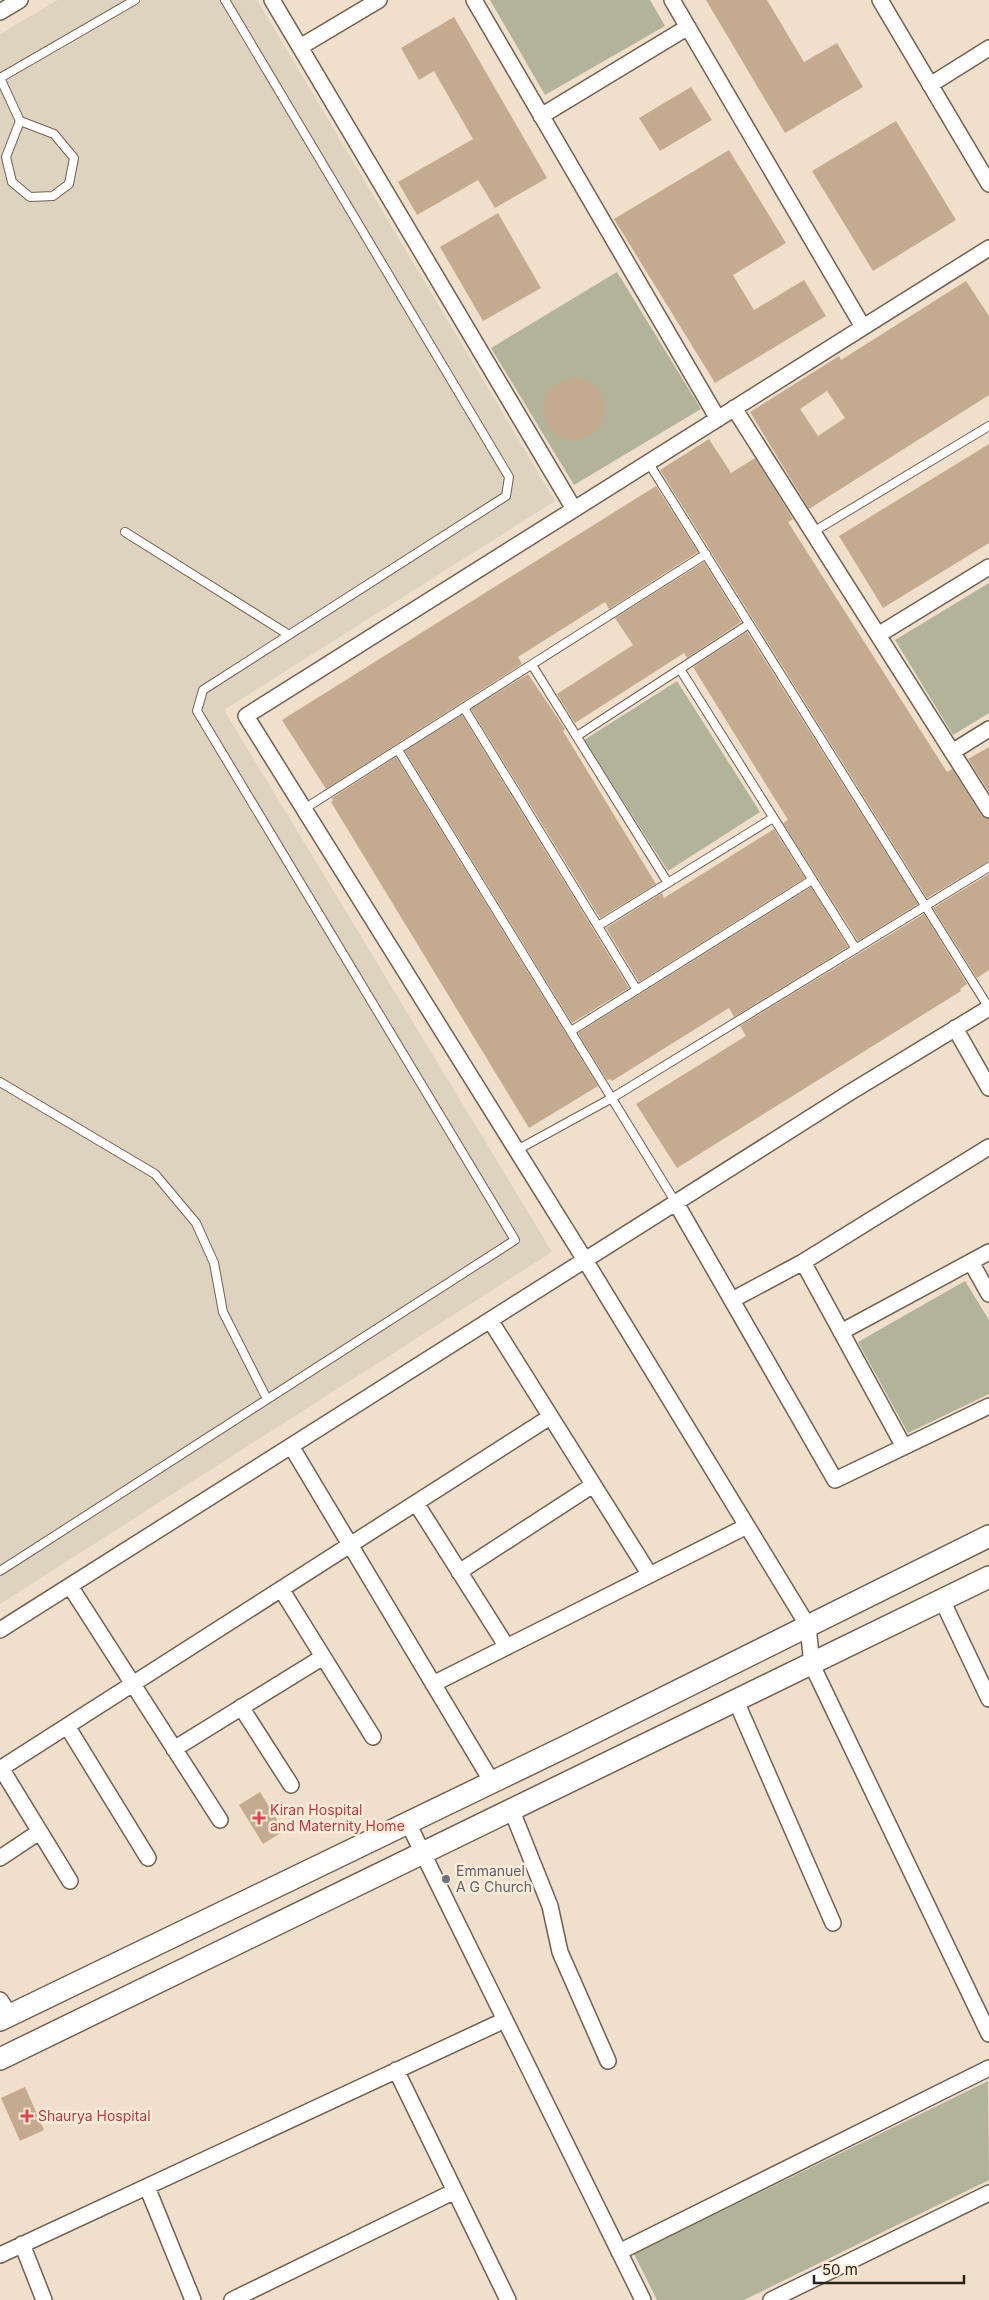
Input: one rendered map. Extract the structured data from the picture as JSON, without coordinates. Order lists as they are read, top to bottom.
{
  "places": {
    "health": ["Kiran Hospital and Maternity Home", "Shaurya Hospital"],
    "other": ["Emmanuel A G Church"]
  },
  "scale_bar": "50 m"
}
